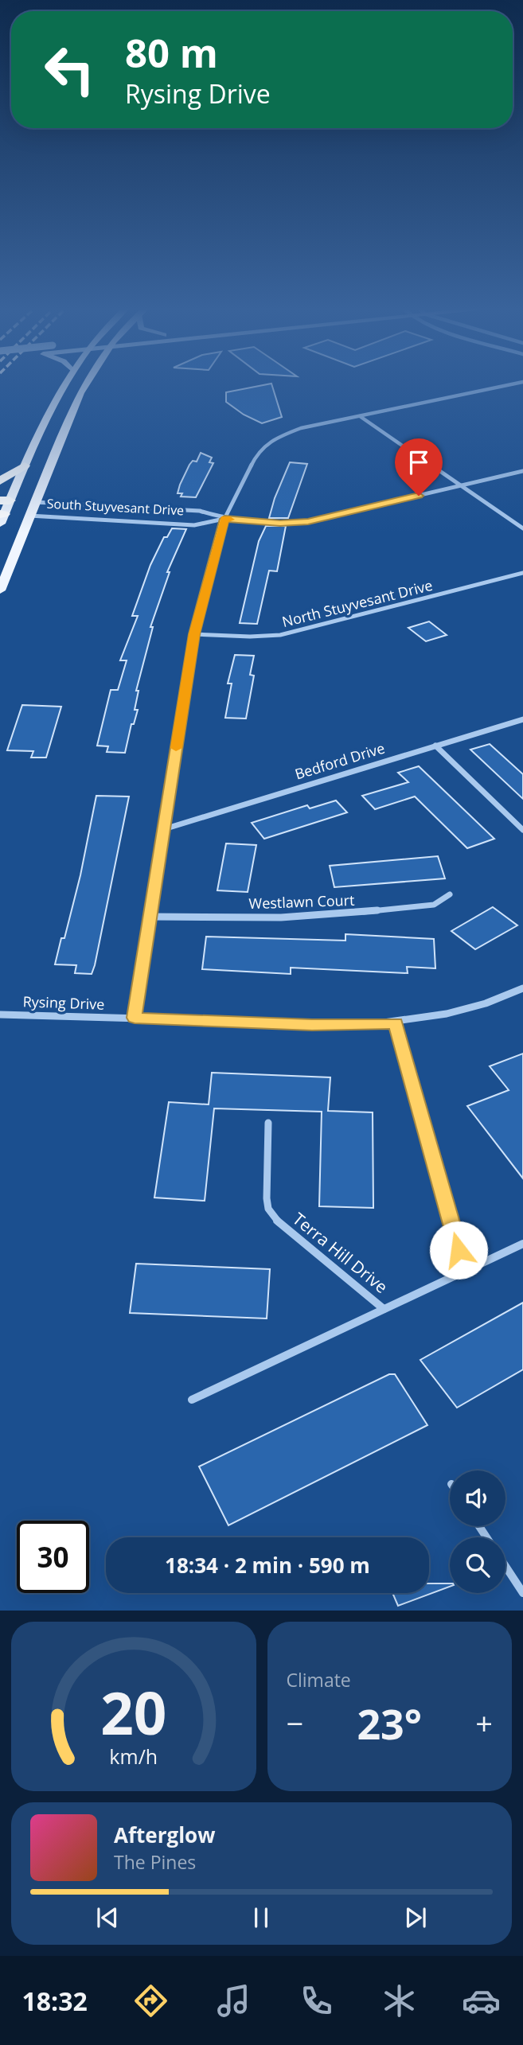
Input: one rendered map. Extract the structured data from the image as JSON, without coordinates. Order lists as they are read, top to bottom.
{
  "streets": {
    "street": [
      "South Stuyvesant Drive",
      "North Stuyvesant Drive",
      "Bedford Drive",
      "Westlawn Court",
      "Rysing Drive",
      "Terra Hill Drive"
    ]
  },
  "page": {
    "turn": ["80 m", "Rysing Drive"],
    "limit": "30",
    "trip": "18:34 · 2 min · 590 m",
    "tile": "Climate",
    "heat": ["−", "23°", "+"],
    "song": ["Afterglow", "The Pines"],
    "tabs": "18:32",
    "gauge": ["20", "km/h"]
  }
}
